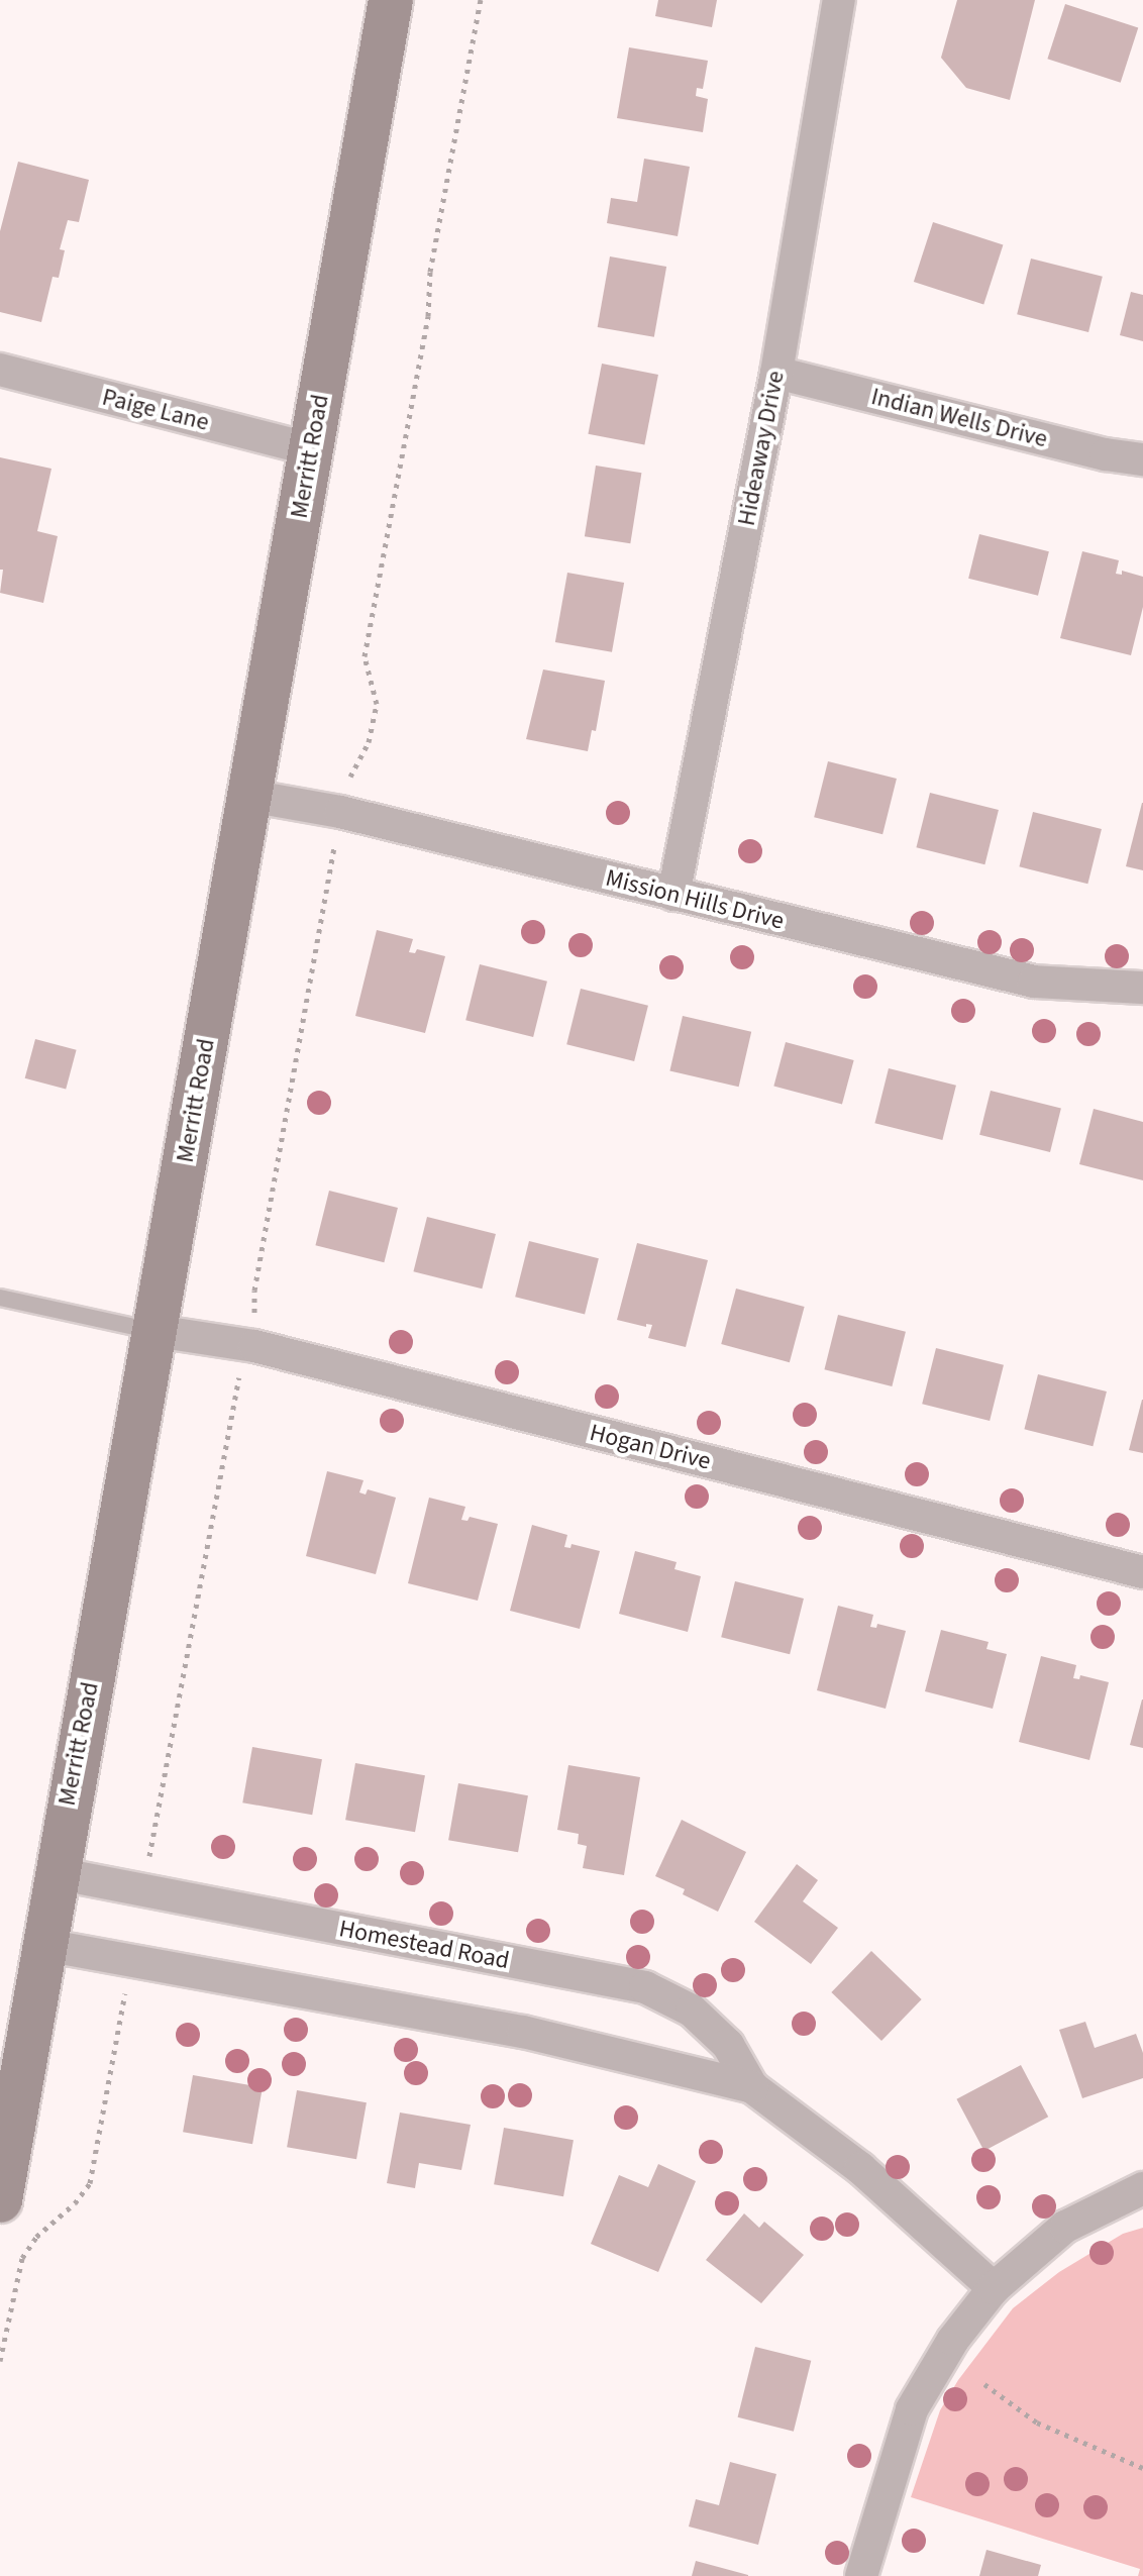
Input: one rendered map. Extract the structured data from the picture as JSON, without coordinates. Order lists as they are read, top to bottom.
{
  "streets": {
    "street": [
      "Paige Lane",
      "Indian Wells Drive",
      "Hideaway Drive",
      "Merritt Road",
      "Mission Hills Drive",
      "Hogan Drive",
      "Homestead Road"
    ]
  },
  "crossings": [
    ["Paige Lane", "Merritt Road"],
    ["Indian Wells Drive", "Hideaway Drive"],
    ["Hideaway Drive", "Mission Hills Drive"],
    ["Merritt Road", "Mission Hills Drive"],
    ["Merritt Road", "Hogan Drive"],
    ["Merritt Road", "Homestead Road"]
  ]
}
